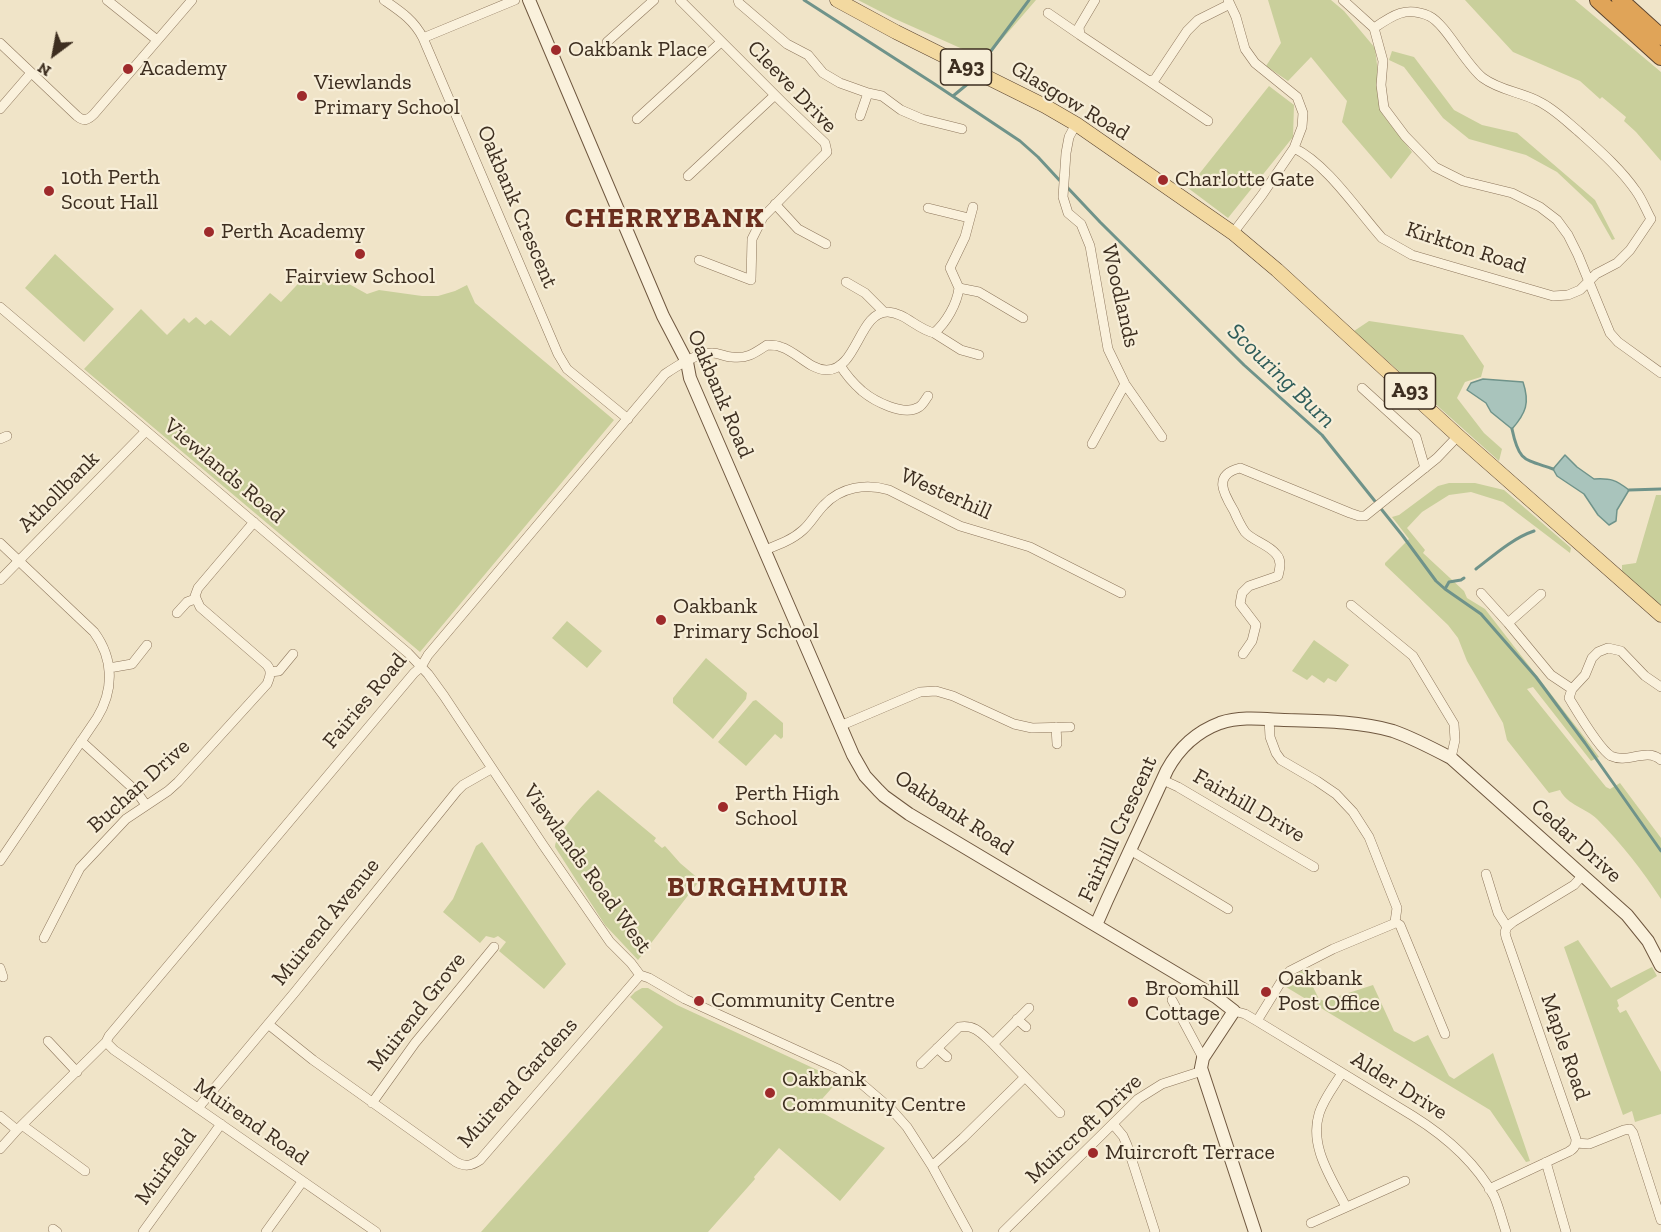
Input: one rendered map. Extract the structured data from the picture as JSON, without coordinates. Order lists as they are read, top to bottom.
{
  "streets": {
    "main road": ["A93", "Glasgow Road"],
    "street": [
      "Cleeve Drive",
      "Oakbank Crescent",
      "Kirkton Road",
      "Woodlands",
      "Oakbank Road",
      "Viewlands Road",
      "Athollbank",
      "Westerhill",
      "Fairies Road",
      "Buchan Drive",
      "Fairhill Drive",
      "Fairhill Crescent",
      "Cedar Drive",
      "Viewlands Road West",
      "Muirend Avenue",
      "Muirend Grove",
      "Maple Road",
      "Muirend Gardens",
      "Alder Drive",
      "Muirend Road",
      "Muircroft Drive",
      "Muirfield"
    ]
  },
  "crossings": [
    ["A93", "Glasgow Road"],
    ["Glasgow Road", "Woodlands"],
    ["Oakbank Crescent", "Fairies Road"],
    ["Oakbank Road", "Westerhill"],
    ["Oakbank Road", "Fairies Road"],
    ["Oakbank Road", "Fairhill Crescent"],
    ["Oakbank Road", "Alder Drive"],
    ["Viewlands Road", "Athollbank"],
    ["Viewlands Road", "Fairies Road"],
    ["Viewlands Road", "Viewlands Road West"],
    ["Fairies Road", "Viewlands Road West"],
    ["Fairies Road", "Muirend Road"],
    ["Fairhill Drive", "Fairhill Crescent"],
    ["Fairhill Crescent", "Cedar Drive"],
    ["Viewlands Road West", "Muirend Avenue"],
    ["Viewlands Road West", "Muirend Gardens"],
    ["Muirend Avenue", "Muirend Gardens"],
    ["Muirend Avenue", "Muirend Road"],
    ["Muirend Grove", "Muirend Gardens"],
    ["Muirend Road", "Muirfield"]
  ],
  "districts": ["CHERRYBANK", "BURGHMUIR"],
  "water": ["Scouring Burn"],
  "places": [
    "Oakbank Place",
    "Academy",
    "Viewlands Primary School",
    "Charlotte Gate",
    "10th Perth Scout Hall",
    "Perth Academy",
    "Fairview School",
    "Oakbank Primary School",
    "Perth High School",
    "Oakbank Post Office",
    "Community Centre",
    "Broomhill Cottage",
    "Oakbank Community Centre",
    "Muircroft Terrace"
  ],
  "north": "bottom left"
}
